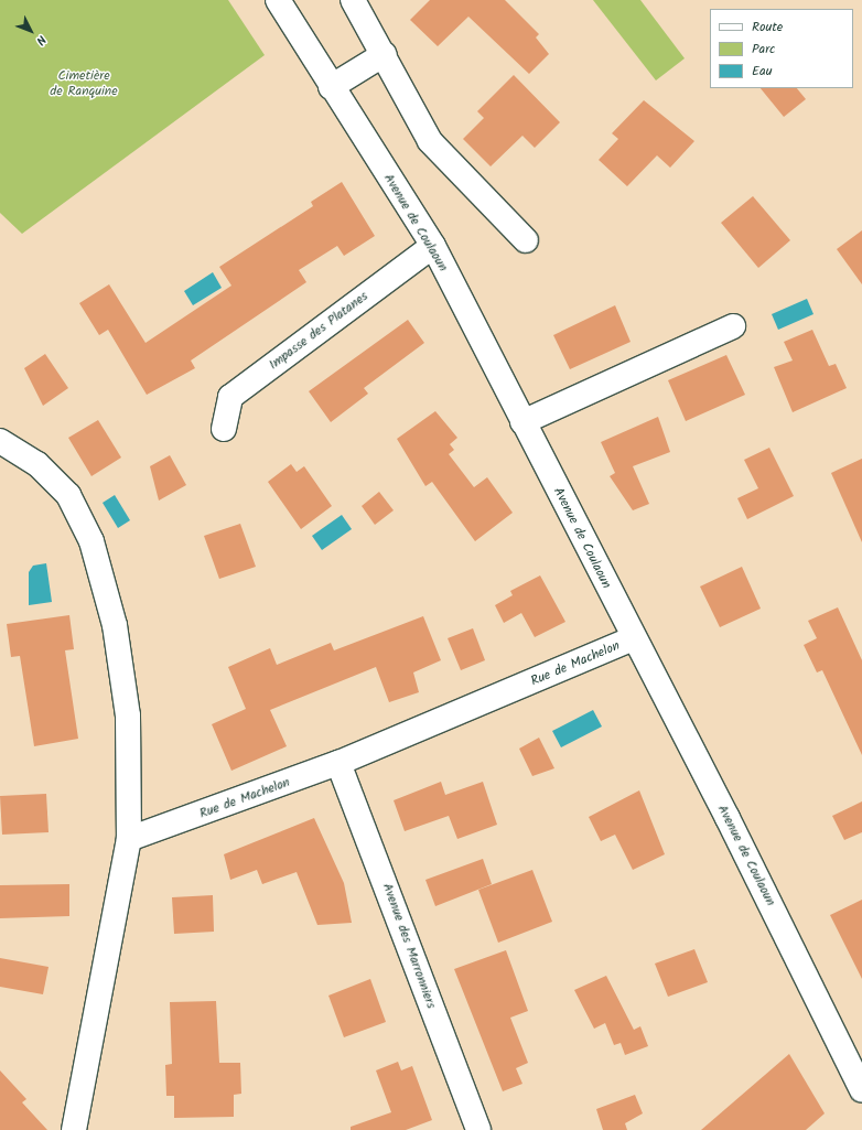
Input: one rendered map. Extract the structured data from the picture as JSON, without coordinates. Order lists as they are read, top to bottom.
{
  "streets": {
    "street": [
      "Avenue de Coulaoun",
      "Impasse des Platanes",
      "Rue de Machelon",
      "Avenue des Marronniers"
    ]
  },
  "crossings": [
    ["Avenue de Coulaoun", "Impasse des Platanes"],
    ["Avenue de Coulaoun", "Rue de Machelon"],
    ["Rue de Machelon", "Avenue des Marronniers"]
  ],
  "parks": ["Cimetière de Ranquine"],
  "legend": ["Route", "Parc", "Eau"],
  "north": "bottom right"
}
